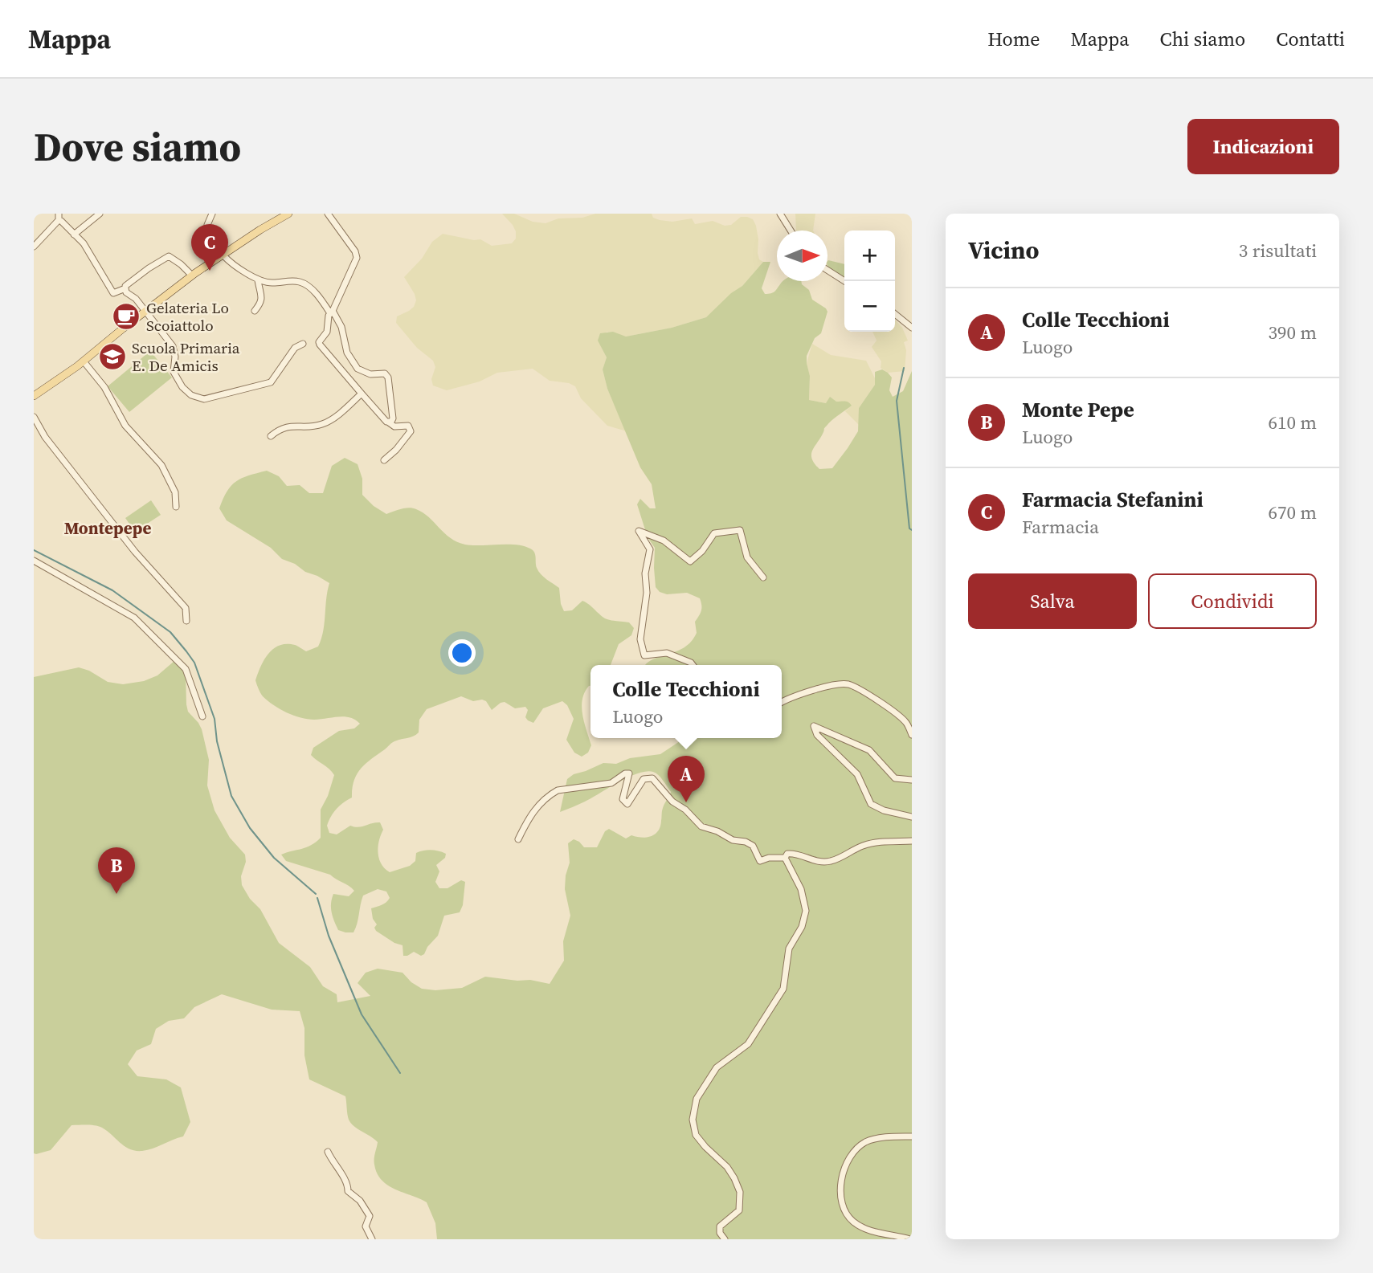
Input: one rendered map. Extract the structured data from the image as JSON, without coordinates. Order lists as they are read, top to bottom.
{
  "districts": ["Montepepe"],
  "places": {
    "cafe": ["Gelateria Lo Scoiattolo"],
    "school or university": ["Scuola Primaria E. De Amicis"]
  },
  "north": "right",
  "page": {
    "header": "Mappa",
    "nav": [
      "Home",
      "Mappa",
      "Chi siamo",
      "Contatti"
    ],
    "buttons": [
      "Indicazioni",
      ["Salva", "Condividi"]
    ],
    "title": "Dove siamo",
    "heading": ["Vicino", "3 risultati"],
    "pins": ["C", "A", "B"],
    "map_buttons": ["+", "−"],
    "list": [
      {
        "mark": "A",
        "name": "Colle Tecchioni",
        "note": "Luogo",
        "value": "390 m"
      },
      {
        "mark": "B",
        "name": "Monte Pepe",
        "note": "Luogo",
        "value": "610 m"
      },
      {
        "mark": "C",
        "name": "Farmacia Stefanini",
        "note": "Farmacia",
        "value": "670 m"
      }
    ],
    "popup": ["Colle Tecchioni", "Luogo"]
  }
}
